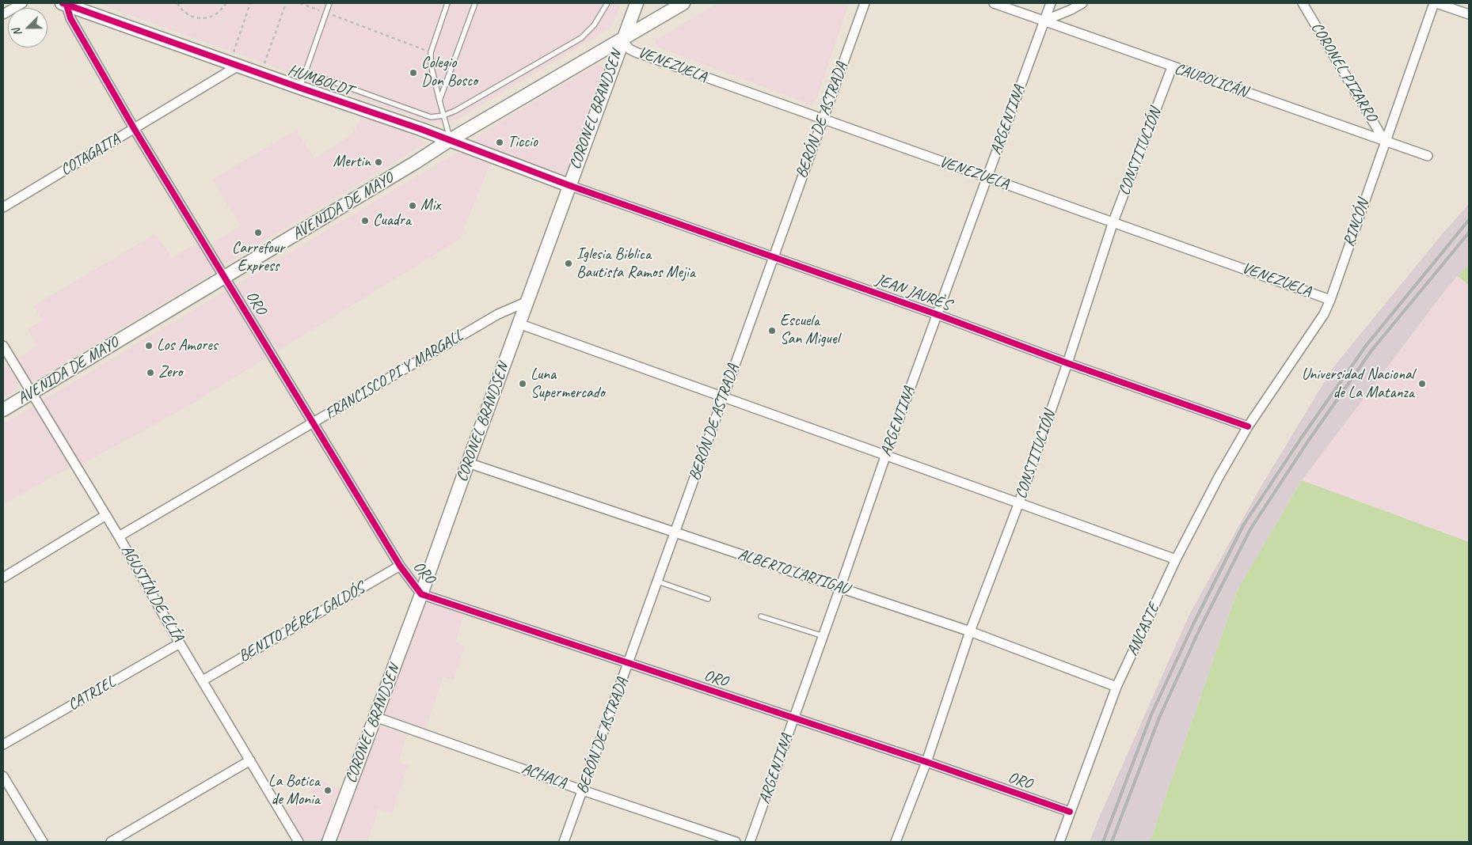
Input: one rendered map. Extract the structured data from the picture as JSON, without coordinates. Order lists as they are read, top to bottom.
{
  "streets": {
    "street": [
      "VENEZUELA",
      "CORONEL PIZARRO",
      "HUMBOLDT",
      "CAUPOLICÁN",
      "CORONEL BRANDSEN",
      "BERÓN DE ASTRADA",
      "ARGENTINA",
      "CONSTITUCIÓN",
      "COTAGAITA",
      "AVENIDA DE MAYO",
      "RINCÓN",
      "JEAN JAURÈS",
      "ORO",
      "FRANCISCO PI Y MARGALL",
      "ALBERTO LARTIGAU",
      "AGUSTÍN DE ELÍA",
      "BENITO PÉREZ GALDÓS",
      "ANCASTE",
      "CATRIEL",
      "ACHALA"
    ]
  },
  "crossings": [
    ["VENEZUELA", "CORONEL BRANDSEN"],
    ["VENEZUELA", "BERÓN DE ASTRADA"],
    ["VENEZUELA", "ARGENTINA"],
    ["VENEZUELA", "CONSTITUCIÓN"],
    ["VENEZUELA", "AVENIDA DE MAYO"],
    ["VENEZUELA", "RINCÓN"],
    ["CORONEL PIZARRO", "CAUPOLICÁN"],
    ["CORONEL PIZARRO", "RINCÓN"],
    ["HUMBOLDT", "CORONEL BRANDSEN"],
    ["HUMBOLDT", "COTAGAITA"],
    ["HUMBOLDT", "AVENIDA DE MAYO"],
    ["HUMBOLDT", "JEAN JAURÈS"],
    ["HUMBOLDT", "ORO"],
    ["CAUPOLICÁN", "ARGENTINA"],
    ["CAUPOLICÁN", "CONSTITUCIÓN"],
    ["CAUPOLICÁN", "RINCÓN"],
    ["CORONEL BRANDSEN", "AVENIDA DE MAYO"],
    ["CORONEL BRANDSEN", "JEAN JAURÈS"],
    ["CORONEL BRANDSEN", "ORO"],
    ["CORONEL BRANDSEN", "FRANCISCO PI Y MARGALL"],
    ["CORONEL BRANDSEN", "ALBERTO LARTIGAU"],
    ["CORONEL BRANDSEN", "ACHALA"],
    ["BERÓN DE ASTRADA", "JEAN JAURÈS"],
    ["BERÓN DE ASTRADA", "ORO"],
    ["BERÓN DE ASTRADA", "ALBERTO LARTIGAU"],
    ["BERÓN DE ASTRADA", "ACHALA"],
    ["ARGENTINA", "JEAN JAURÈS"],
    ["ARGENTINA", "ORO"],
    ["ARGENTINA", "ALBERTO LARTIGAU"],
    ["CONSTITUCIÓN", "JEAN JAURÈS"],
    ["CONSTITUCIÓN", "ORO"],
    ["CONSTITUCIÓN", "ALBERTO LARTIGAU"],
    ["COTAGAITA", "ORO"],
    ["AVENIDA DE MAYO", "ORO"],
    ["AVENIDA DE MAYO", "AGUSTÍN DE ELÍA"],
    ["RINCÓN", "JEAN JAURÈS"],
    ["RINCÓN", "ANCASTE"],
    ["JEAN JAURÈS", "ANCASTE"],
    ["ORO", "FRANCISCO PI Y MARGALL"],
    ["ORO", "BENITO PÉREZ GALDÓS"],
    ["ORO", "ANCASTE"],
    ["FRANCISCO PI Y MARGALL", "AGUSTÍN DE ELÍA"],
    ["ALBERTO LARTIGAU", "ANCASTE"],
    ["AGUSTÍN DE ELÍA", "BENITO PÉREZ GALDÓS"],
    ["AGUSTÍN DE ELÍA", "CATRIEL"]
  ],
  "places": [
    "Colegio Don Bosco",
    "Ticcio",
    "Mertin",
    "Mix",
    "Cuadra",
    "Carrefour Express",
    "Iglesia Biblica Bautista Ramos Mejia",
    "Escuela San Miguel",
    "Los Amores",
    "Zero",
    "Luna Supermercado",
    "Universidad Nacional de La Matanza",
    "La Botica de Monia"
  ],
  "north": "bottom left"
}
